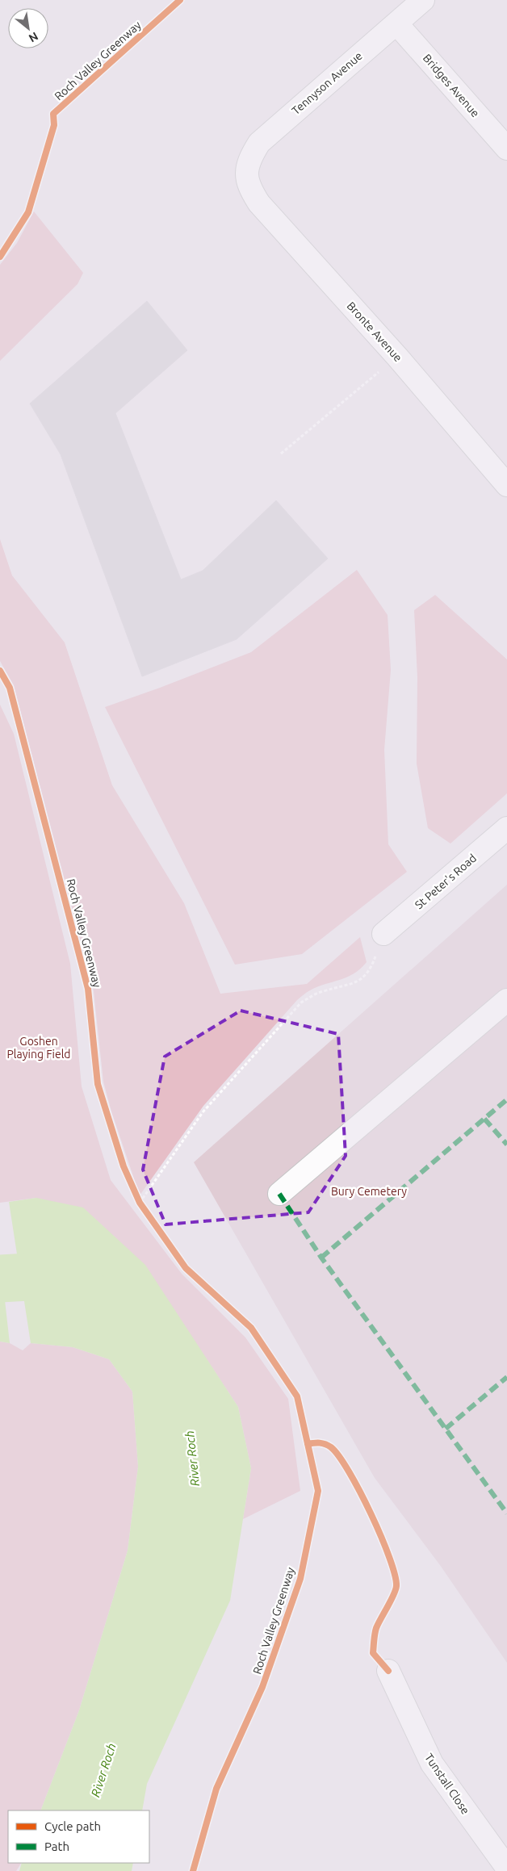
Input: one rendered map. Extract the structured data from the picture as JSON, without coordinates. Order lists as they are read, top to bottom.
{
  "streets": {
    "street": [
      "Tennyson Avenue",
      "Bridges Avenue",
      "Bronte Avenue",
      "St Peter's Road",
      "Tunstall Close"
    ],
    "cycle path": ["Roch Valley Greenway"]
  },
  "crossings": [
    ["Tennyson Avenue", "Bridges Avenue"],
    ["Tennyson Avenue", "Bronte Avenue"]
  ],
  "water": ["River Roch"],
  "parks": ["Goshen Playing Field", "Bury Cemetery"],
  "legend": ["Cycle path", "Path"],
  "north": "bottom right"
}
